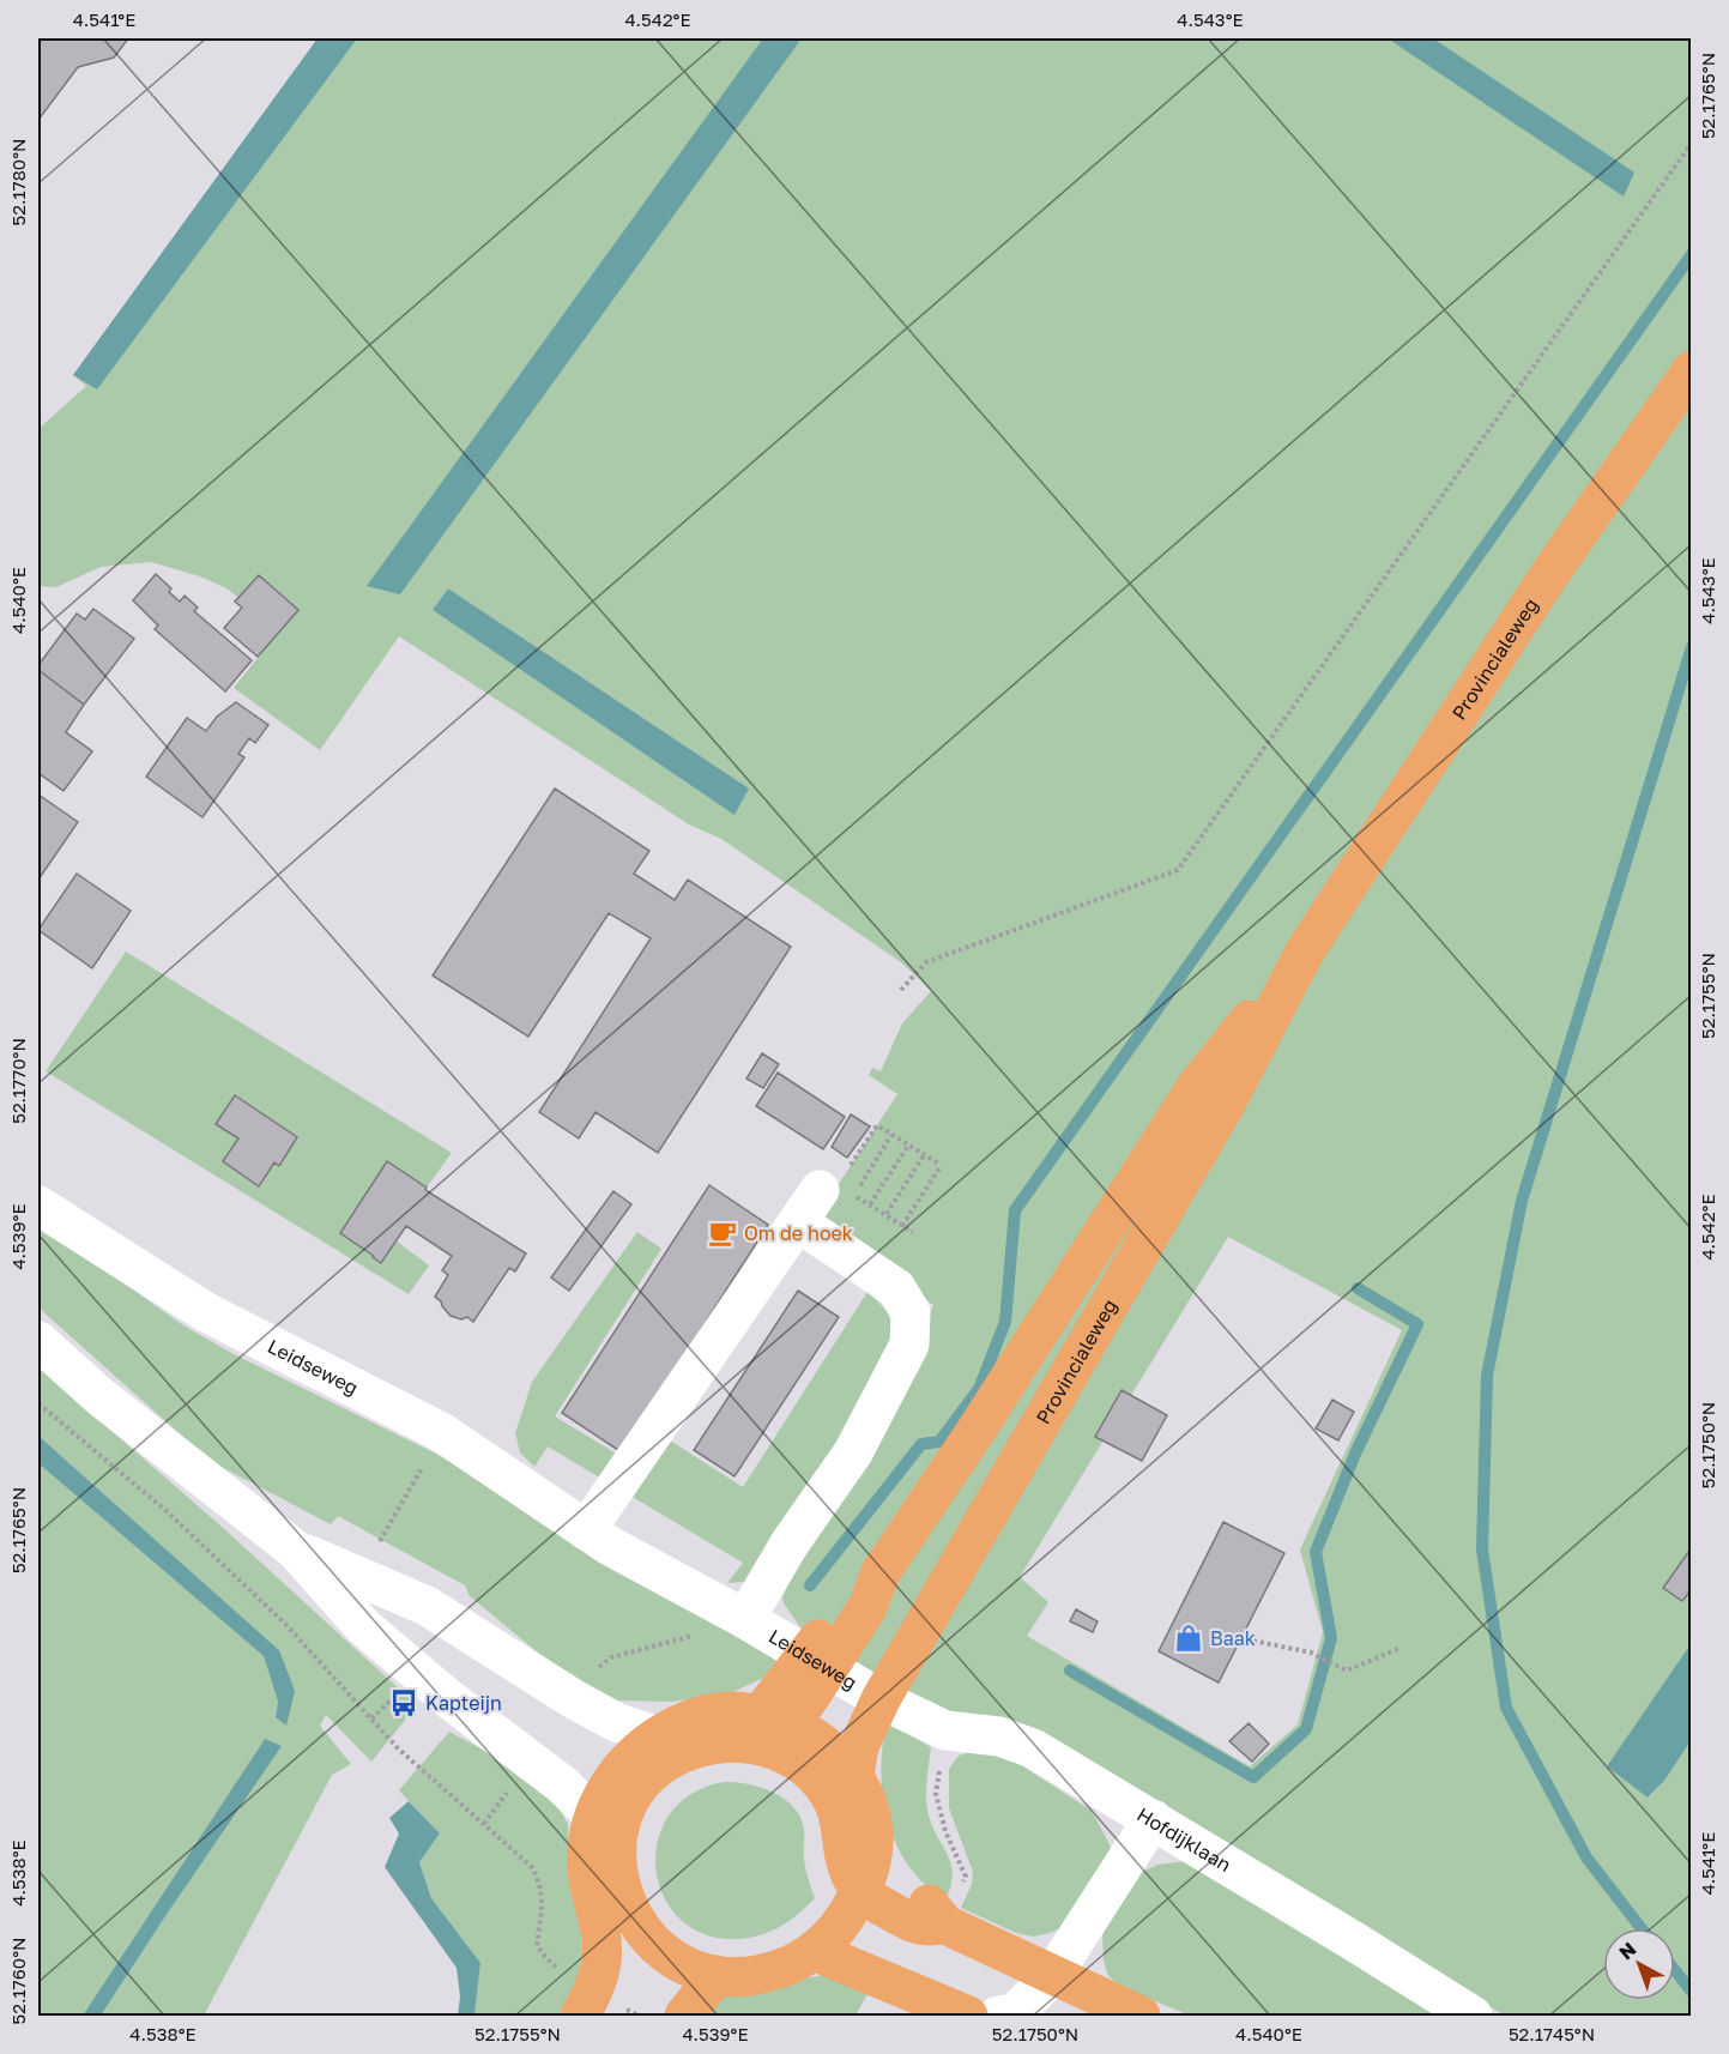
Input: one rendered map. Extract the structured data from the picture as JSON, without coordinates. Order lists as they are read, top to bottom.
{
  "streets": {
    "main road": ["Provincialeweg"],
    "street": ["Leidseweg", "Hofdijklaan"]
  },
  "crossings": [
    ["Provincialeweg", "Leidseweg"],
    ["Provincialeweg", "Hofdijklaan"],
    ["Leidseweg", "Hofdijklaan"]
  ],
  "places": {
    "cafe": ["Om de hoek"],
    "shop": ["Baak"],
    "bus stop": ["Kapteijn"]
  },
  "north": "top left",
  "coordinates": [
    "4.541°E",
    "4.542°E",
    "4.543°E",
    "52.1765°N",
    "52.1780°N",
    "4.540°E",
    "52.1755°N",
    "52.1770°N",
    "4.539°E",
    "52.1750°N",
    "4.538°E",
    "52.1760°N",
    "52.1745°N"
  ]
}
